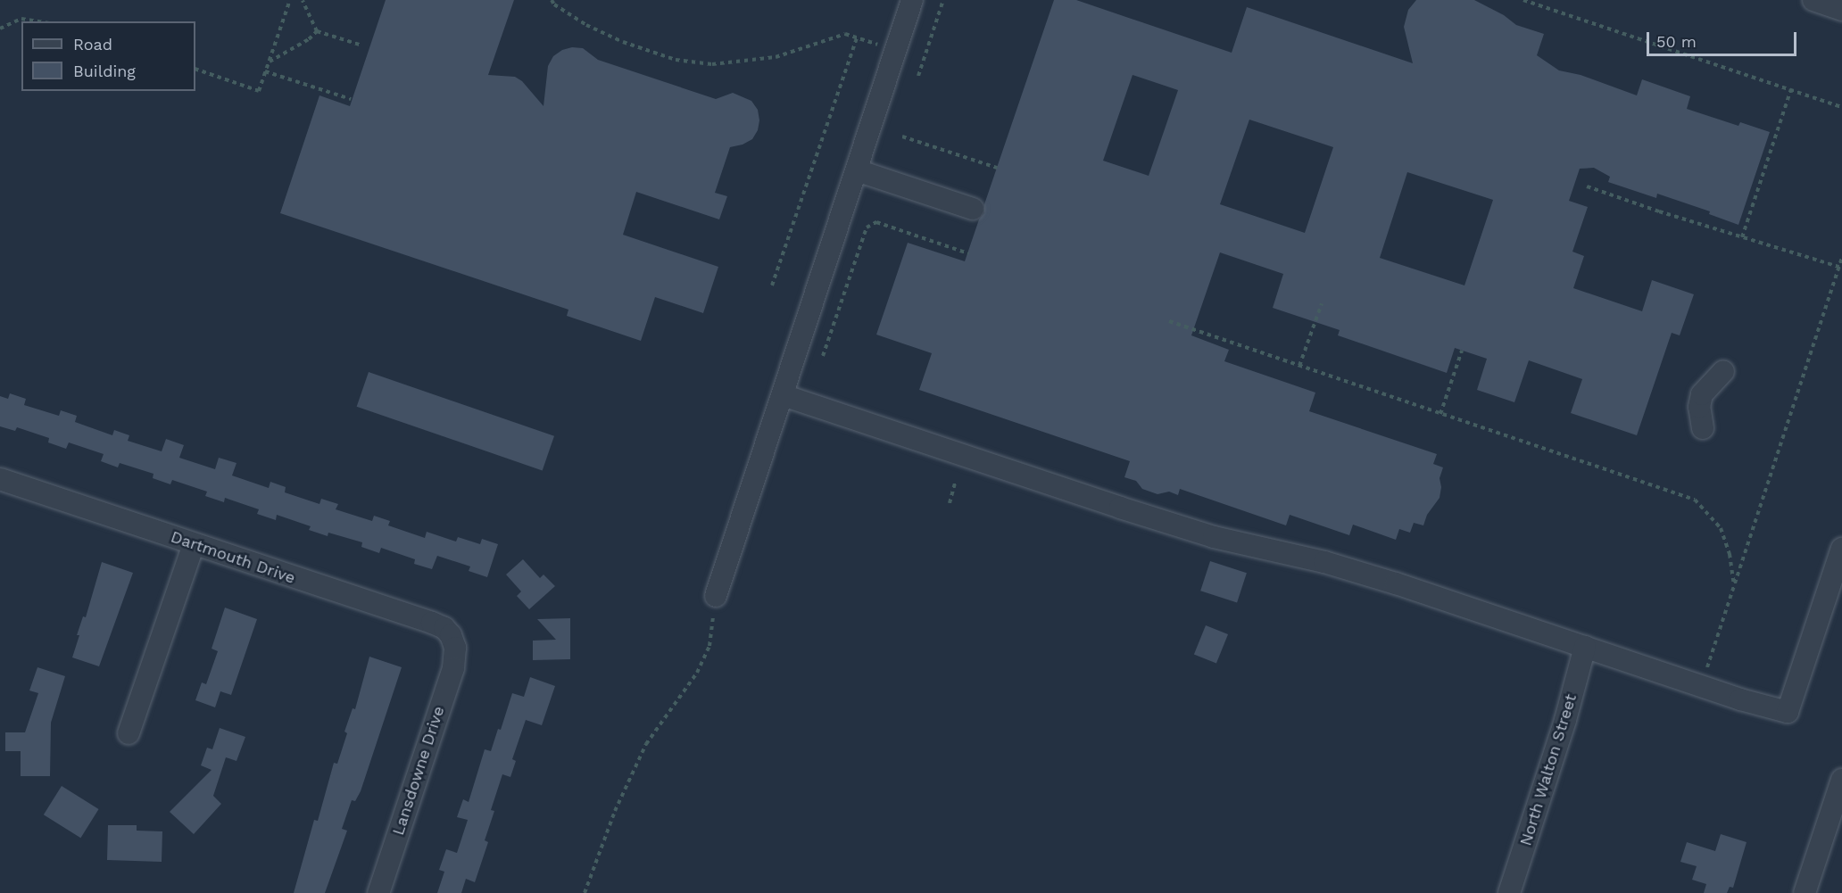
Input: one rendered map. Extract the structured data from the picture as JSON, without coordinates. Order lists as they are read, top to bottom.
{
  "streets": {
    "street": ["Dartmouth Drive", "North Walton Street", "Lansdowne Drive"]
  },
  "crossings": [
    ["Dartmouth Drive", "Lansdowne Drive"]
  ],
  "legend": ["Road", "Building"],
  "scale_bar": "50 m"
}
